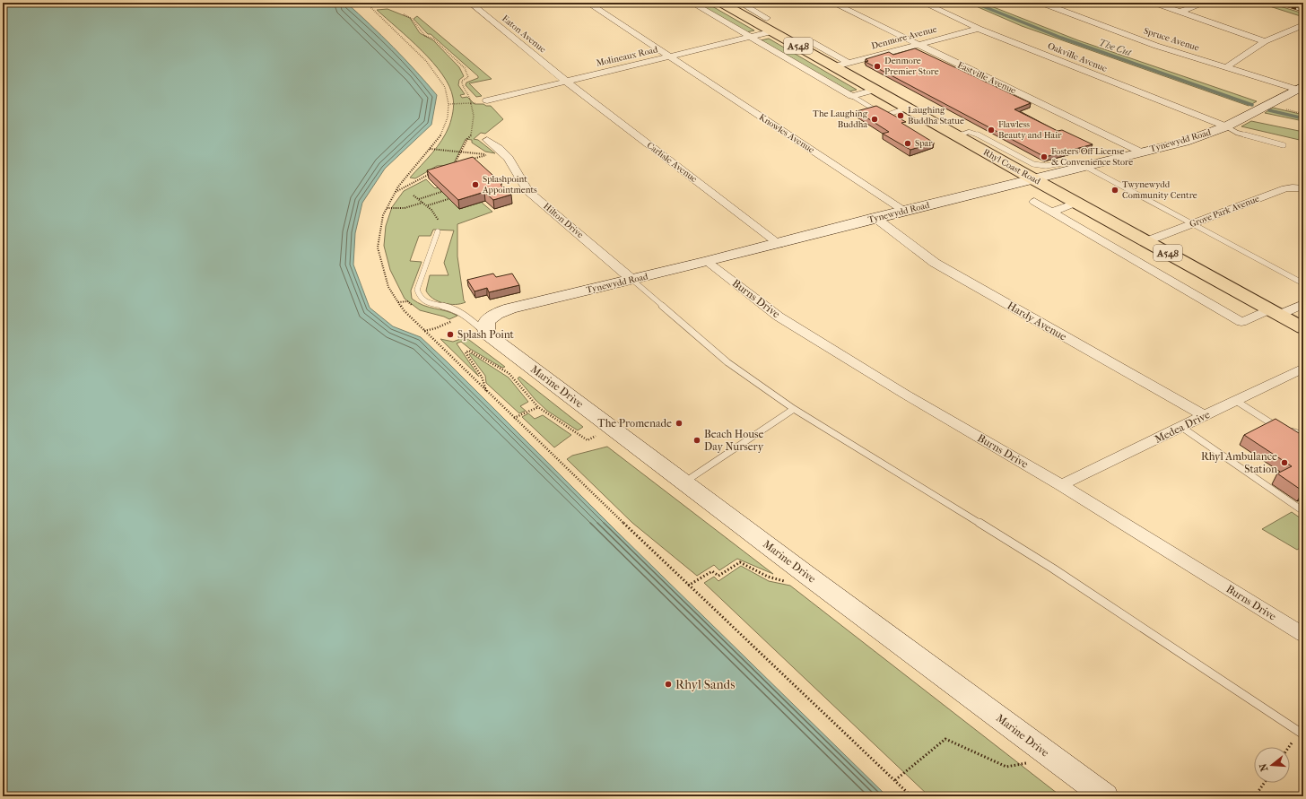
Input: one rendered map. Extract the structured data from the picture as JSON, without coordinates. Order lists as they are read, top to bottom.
{
  "streets": {
    "main road": [
      "A548",
      "Tynewydd Road",
      "Rhyl Coast Road",
      "Marine Drive"
    ],
    "street": [
      "Eaton Avenue",
      "Denmore Avenue",
      "Spruce Avenue",
      "Molineaux Road",
      "Oakville Avenue",
      "Eastville Avenue",
      "Knowles Avenue",
      "Carlisle Avenue",
      "Grove Park Avenue",
      "Hilton Drive",
      "Burns Drive",
      "Hardy Avenue",
      "Medea Drive"
    ]
  },
  "crossings": [
    ["Eaton Avenue", "Molineaux Road"],
    ["Eaton Avenue", "Carlisle Avenue"],
    ["Denmore Avenue", "Oakville Avenue"],
    ["Denmore Avenue", "Eastville Avenue"],
    ["Denmore Avenue", "Rhyl Coast Road"],
    ["Spruce Avenue", "Tynewydd Road"],
    ["Molineaux Road", "Knowles Avenue"],
    ["Molineaux Road", "Carlisle Avenue"],
    ["Molineaux Road", "Rhyl Coast Road"],
    ["Oakville Avenue", "Tynewydd Road"],
    ["Eastville Avenue", "Tynewydd Road"],
    ["Knowles Avenue", "Tynewydd Road"],
    ["Tynewydd Road", "Carlisle Avenue"],
    ["Tynewydd Road", "Rhyl Coast Road"],
    ["Tynewydd Road", "Hilton Drive"],
    ["Tynewydd Road", "Burns Drive"],
    ["Tynewydd Road", "Hardy Avenue"],
    ["Tynewydd Road", "Marine Drive"],
    ["Rhyl Coast Road", "Grove Park Avenue"],
    ["Burns Drive", "Medea Drive"],
    ["Hardy Avenue", "Medea Drive"]
  ],
  "water": ["The Cut"],
  "places": [
    "Denmore Premier Store",
    "Laughing Buddha Statue",
    "The Laughing Buddha",
    "Flawless Beauty and Hair",
    "Spar",
    "Fosters Off License & Convenience Store",
    "Splashpoint Appointments",
    "Twynewydd Community Centre",
    "Splash Point",
    "The Promenade",
    "Beach House Day Nursery",
    "Rhyl Ambulance Station",
    "Rhyl Sands"
  ],
  "north": "left"
}
